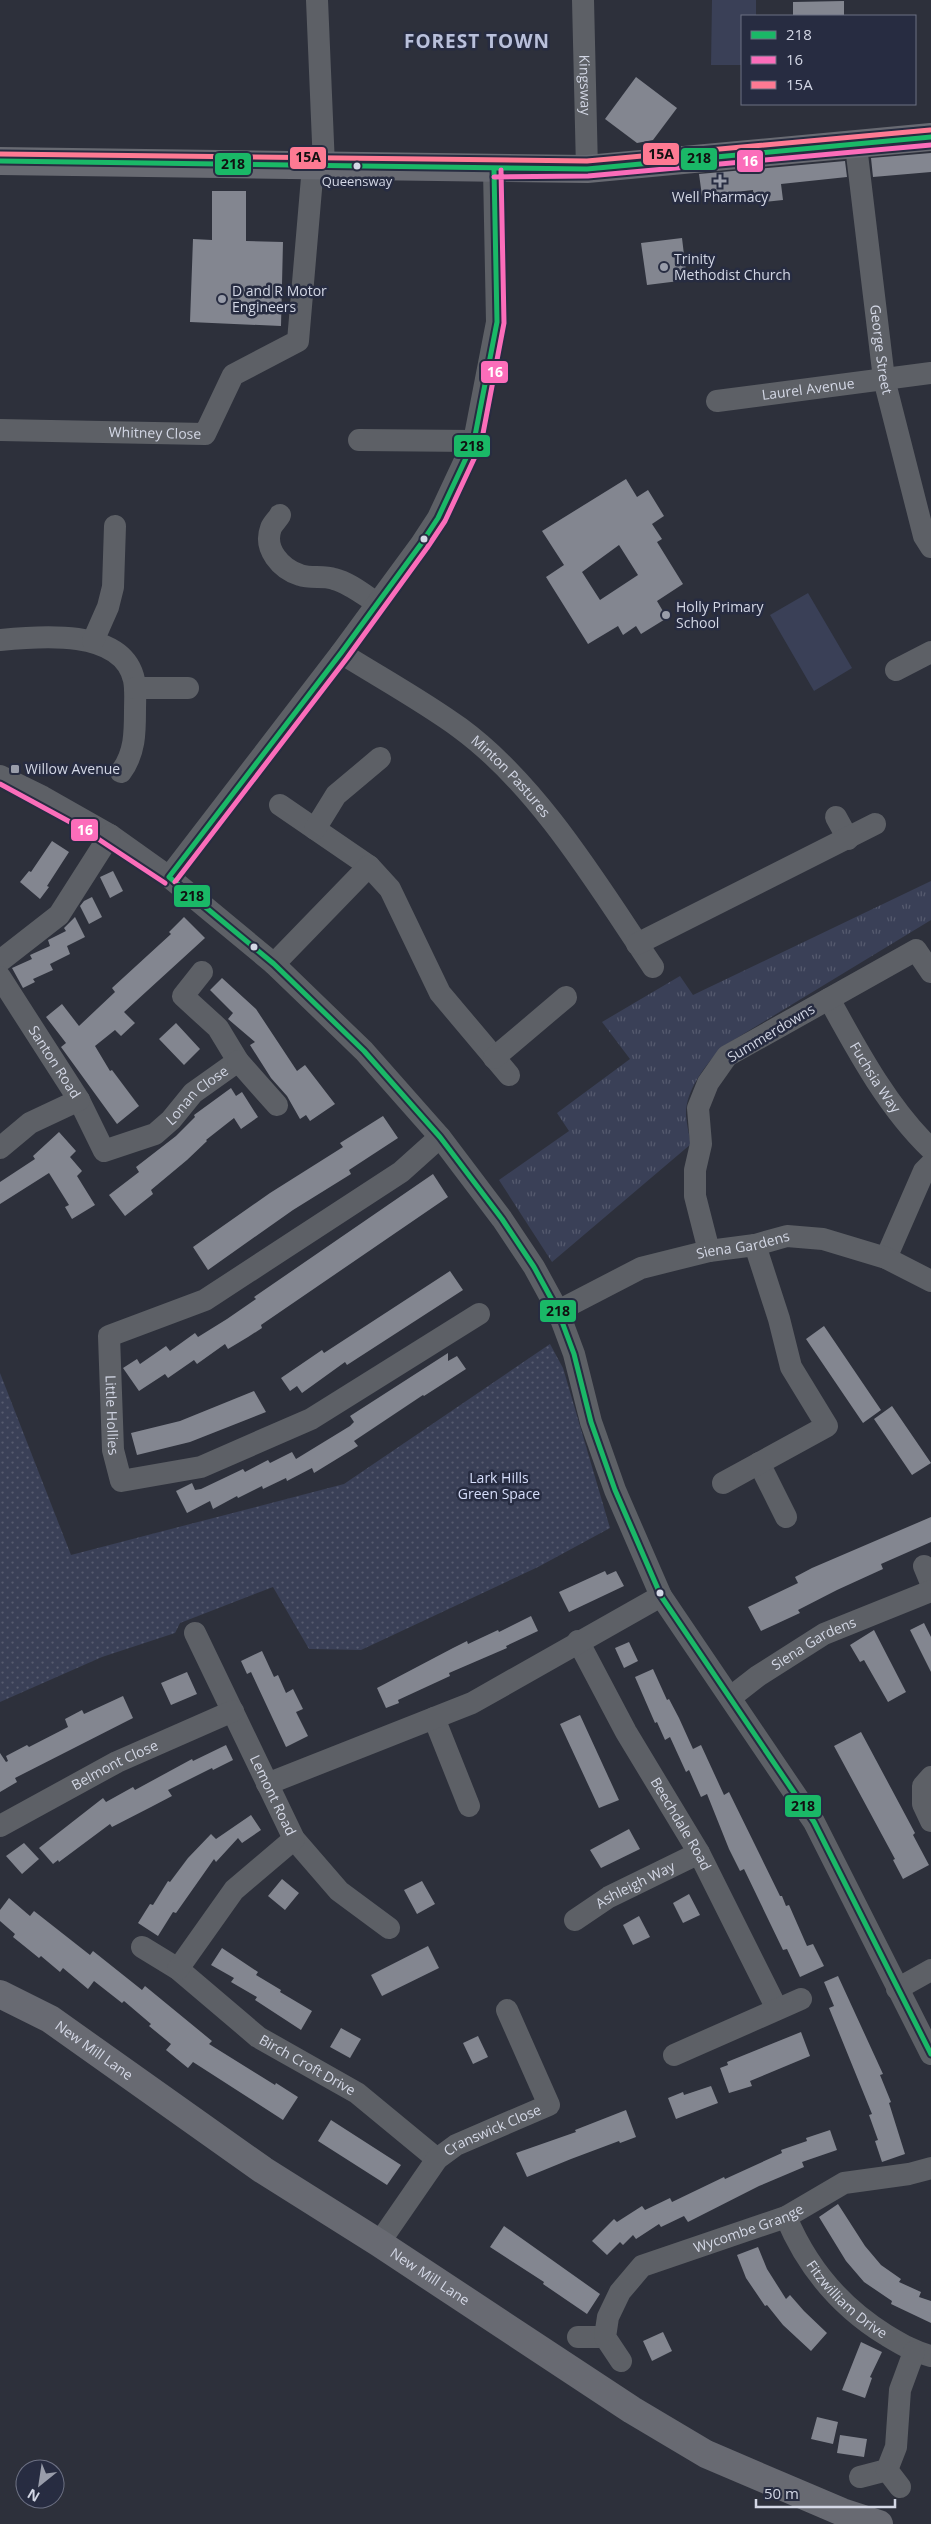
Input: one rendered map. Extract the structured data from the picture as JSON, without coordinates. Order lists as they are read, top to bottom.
{
  "streets": {
    "street": [
      "Kingsway",
      "George Street",
      "Laurel Avenue",
      "Whitney Close",
      "Minton Pastures",
      "Summerdowns",
      "Santon Road",
      "Fuchsia Way",
      "Lonan Close",
      "Siena Gardens",
      "Little Hollies",
      "Belmont Close",
      "Lemont Road",
      "Beechdale Road",
      "Ashleigh Way",
      "New Mill Lane",
      "Birch Croft Drive",
      "Cranswick Close",
      "Wycombe Grange",
      "Fitzwilliam Drive"
    ]
  },
  "crossings": [
    ["George Street", "Laurel Avenue"],
    ["Summerdowns", "Fuchsia Way"],
    ["Summerdowns", "Siena Gardens"],
    ["Santon Road", "Lonan Close"],
    ["Belmont Close", "Lemont Road"],
    ["Beechdale Road", "Ashleigh Way"],
    ["New Mill Lane", "Cranswick Close"],
    ["Birch Croft Drive", "Cranswick Close"],
    ["Wycombe Grange", "Fitzwilliam Drive"]
  ],
  "districts": ["FOREST TOWN"],
  "parks": ["Lark Hills Green Space"],
  "places": {
    "other": [
      "Queensway",
      "Trinity Methodist Church",
      "D and R Motor Engineers",
      "Holly Primary School"
    ],
    "health": ["Well Pharmacy"],
    "transit": ["Willow Avenue"]
  },
  "lines": ["transit line 15A", "transit line 218", "transit line 16"],
  "legend": ["218", "16", "15A"],
  "scale_bar": "50 m",
  "north": "bottom left"
}
